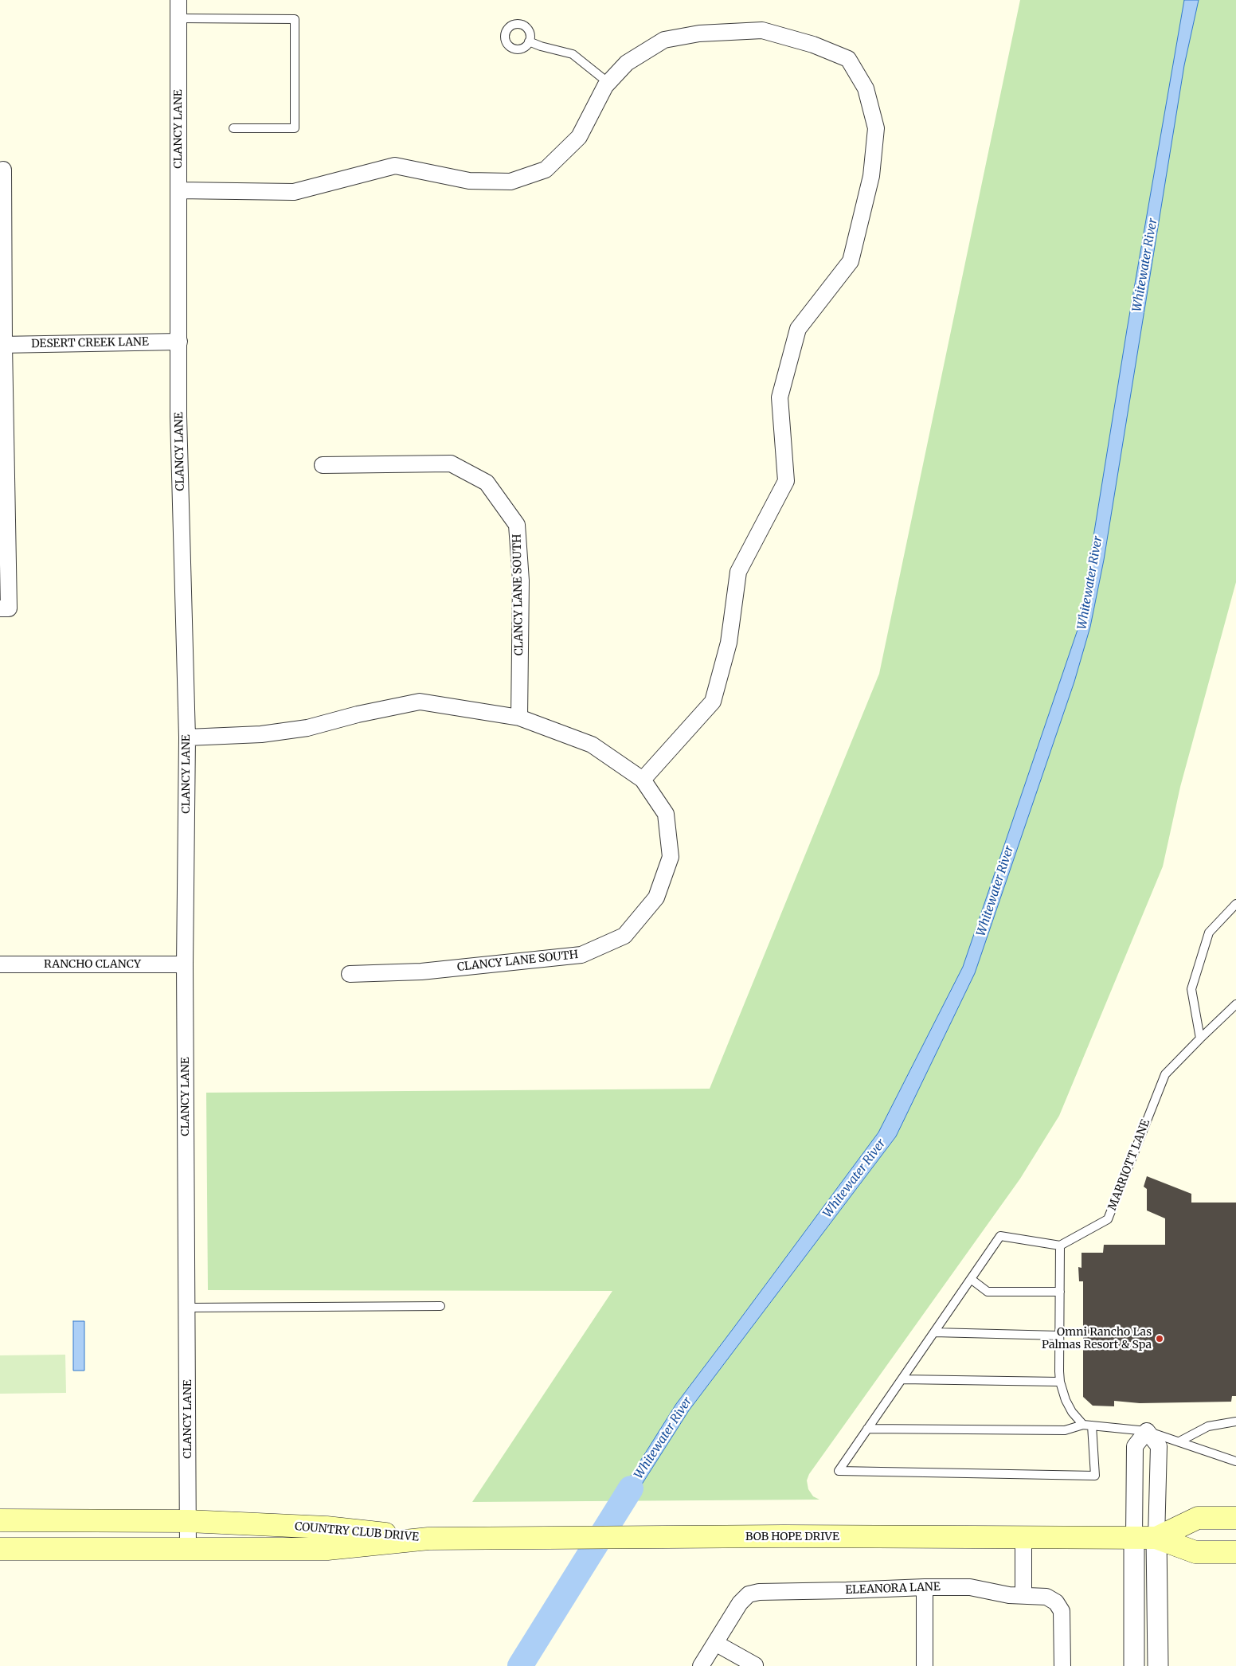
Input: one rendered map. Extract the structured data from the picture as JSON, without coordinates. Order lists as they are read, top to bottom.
{
  "streets": {
    "main road": ["COUNTRY CLUB DRIVE", "BOB HOPE DRIVE"],
    "street": [
      "CLANCY LANE",
      "DESERT CREEK LANE",
      "CLANCY LANE SOUTH",
      "RANCHO CLANCY",
      "ELEANORA LANE"
    ],
    "lane": ["MARRIOTT LANE"]
  },
  "crossings": [
    ["CLANCY LANE", "DESERT CREEK LANE"],
    ["CLANCY LANE", "CLANCY LANE SOUTH"],
    ["CLANCY LANE", "RANCHO CLANCY"],
    ["CLANCY LANE", "COUNTRY CLUB DRIVE"],
    ["COUNTRY CLUB DRIVE", "BOB HOPE DRIVE"]
  ],
  "water": ["Whitewater River"],
  "places": ["Omni Rancho Las Palmas Resort & Spa"]
}
